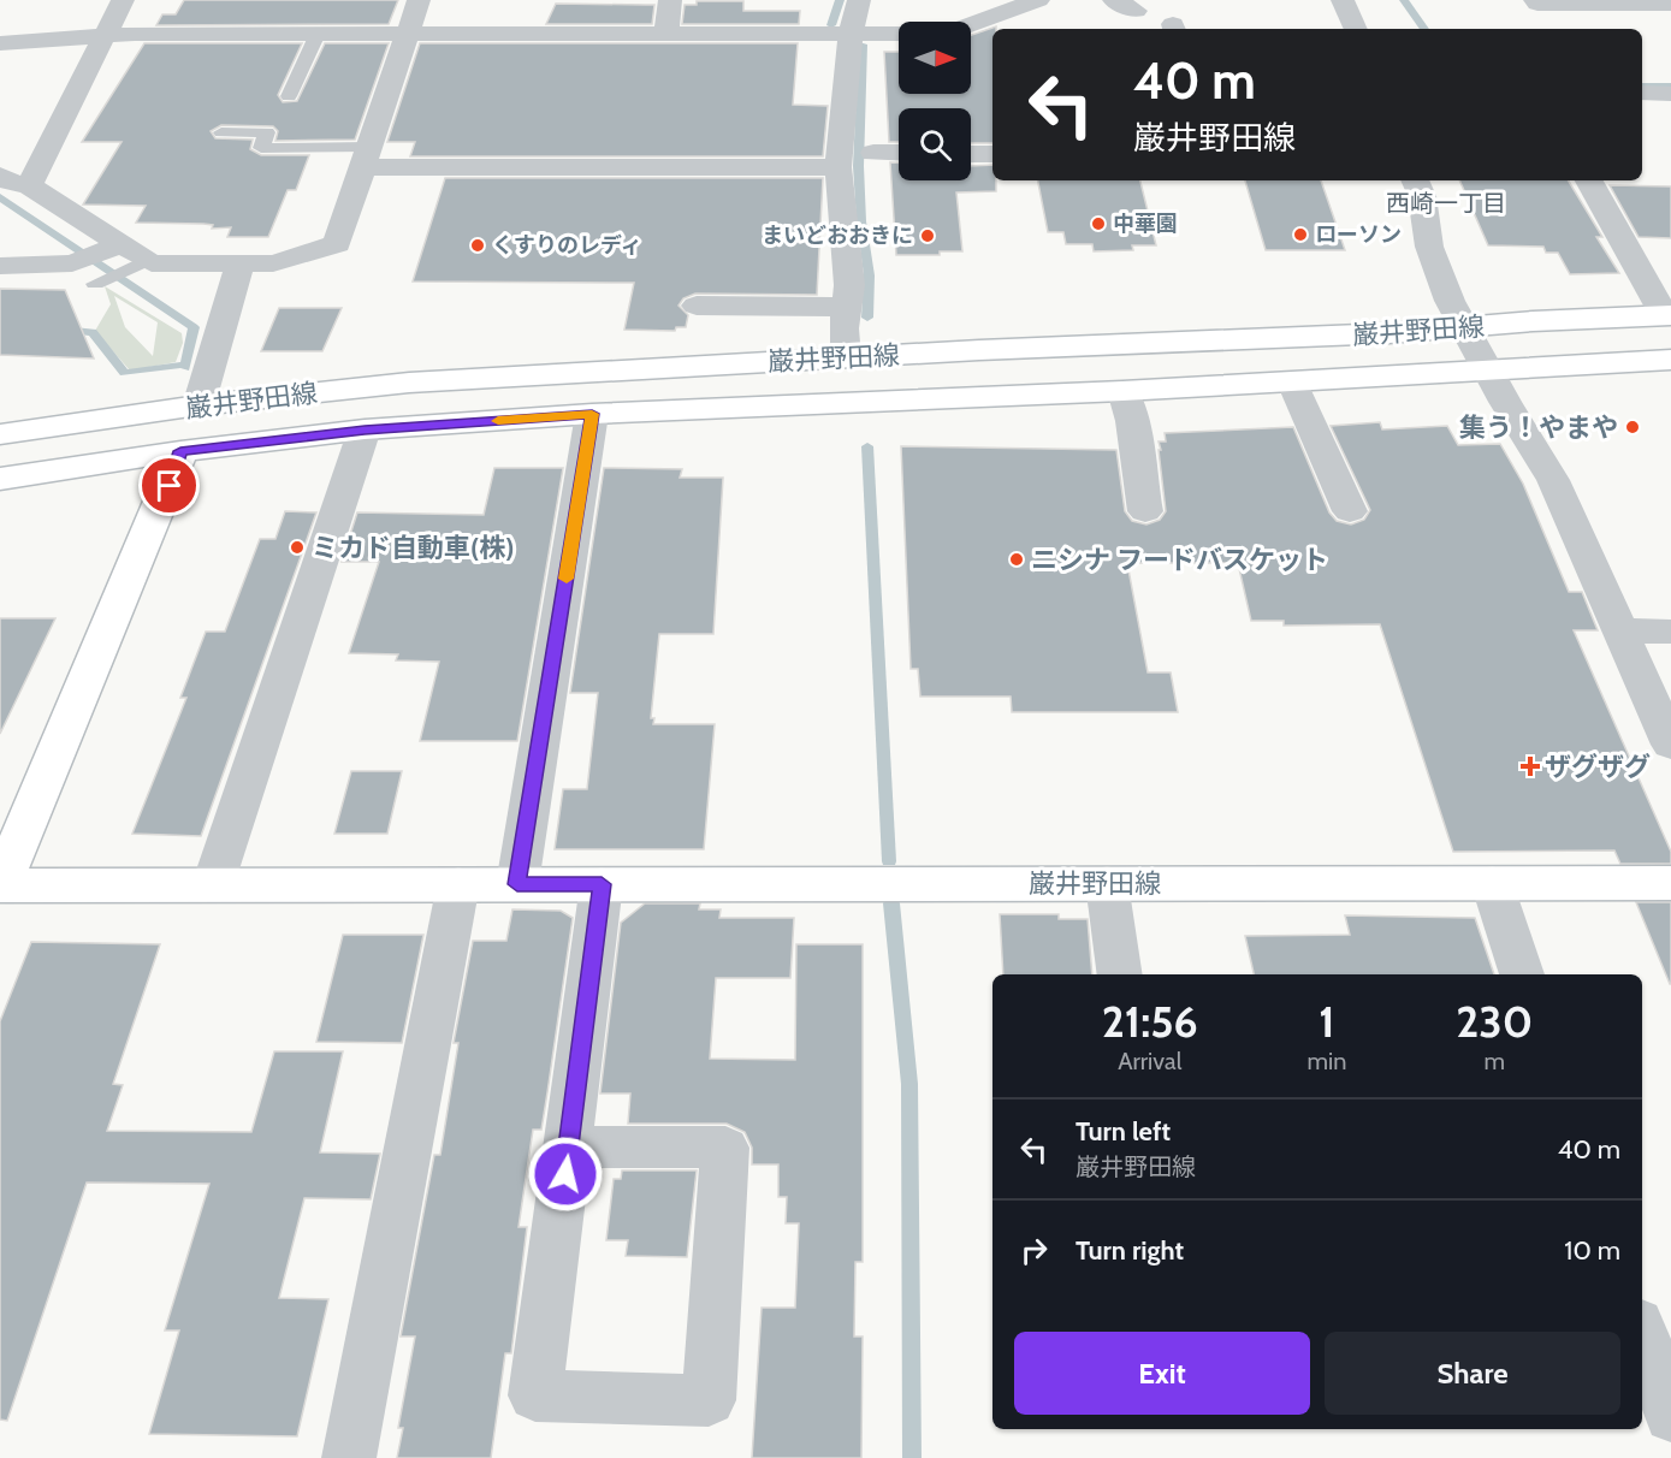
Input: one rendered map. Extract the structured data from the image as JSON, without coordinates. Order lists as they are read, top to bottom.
{
  "streets": {
    "main road": ["巌井野田線"]
  },
  "districts": ["西崎一丁目"],
  "places": {
    "other": [
      "中華園",
      "ローソン",
      "まいどおおきに",
      "くすりのレディ",
      "集う！やまや",
      "ミカド自動車(株)",
      "ニシナ フードバスケット"
    ],
    "health": ["ザグザグ"]
  },
  "north": "right",
  "page": {
    "turn": ["40 m", "巌井野田線"],
    "eta": [
      "21:56",
      "Arrival",
      "1",
      "min",
      "230",
      "m"
    ],
    "list": [
      {
        "name": "Turn left",
        "note": "巌井野田線",
        "value": "40 m"
      },
      {
        "name": "Turn right",
        "value": "10 m"
      }
    ],
    "buttons": ["Exit", "Share"]
  }
}
